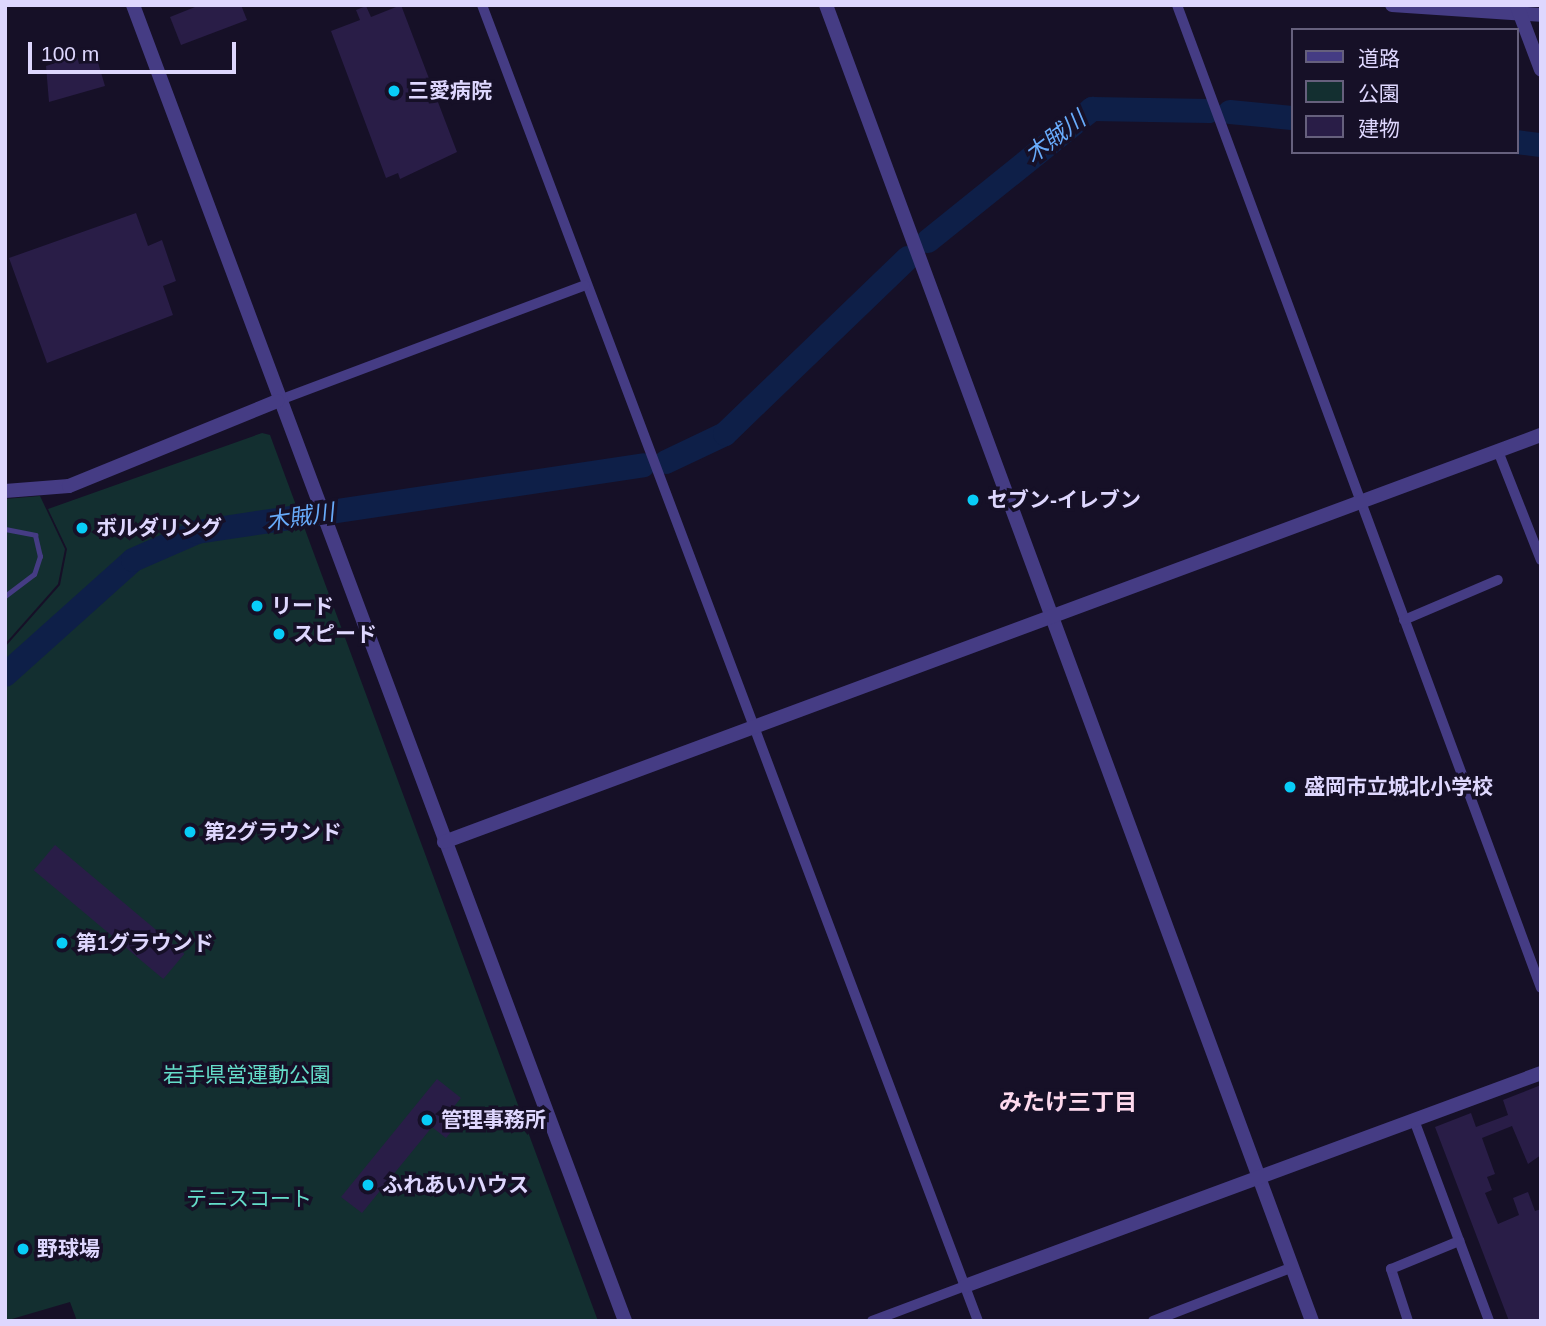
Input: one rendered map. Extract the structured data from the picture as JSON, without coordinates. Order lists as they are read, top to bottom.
{
  "districts": ["みたけ三丁目"],
  "water": ["木賊川"],
  "parks": ["岩手県営運動公園", "テニスコート"],
  "places": [
    "三愛病院",
    "セブン-イレブン",
    "ボルダリング",
    "リード",
    "スピード",
    "盛岡市立城北小学校",
    "第2グラウンド",
    "第1グラウンド",
    "管理事務所",
    "ふれあいハウス",
    "野球場"
  ],
  "legend": ["道路", "公園", "建物"],
  "scale_bar": "100 m"
}
